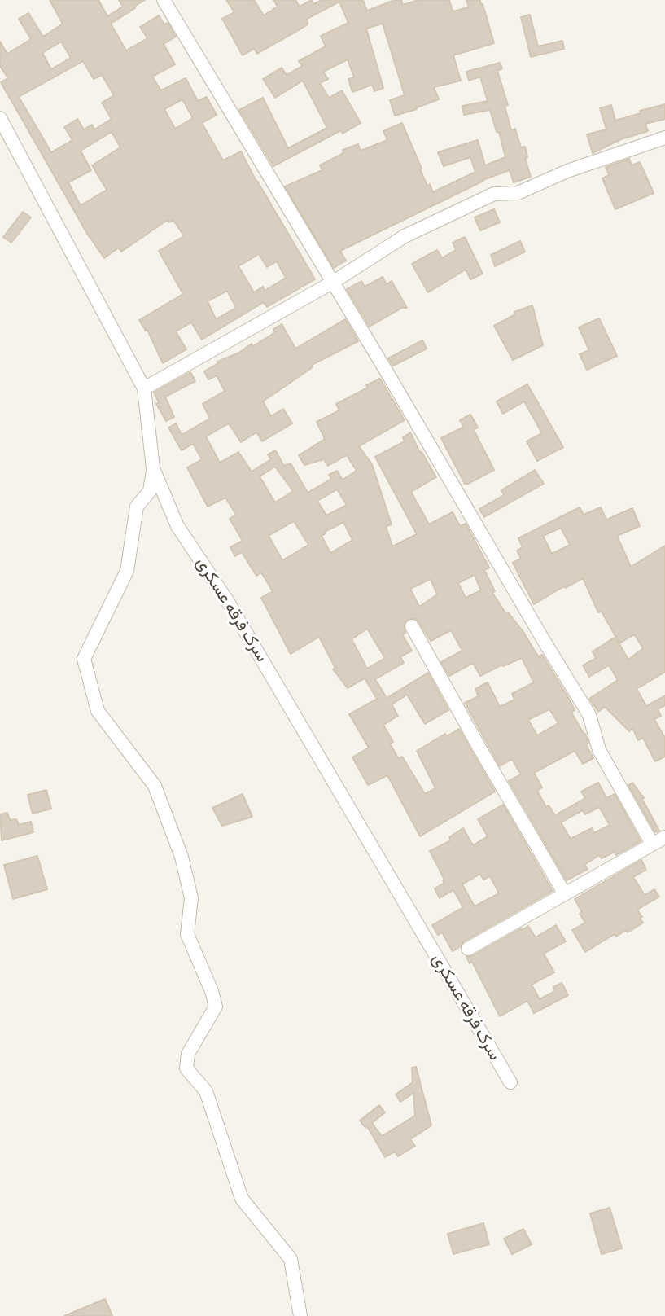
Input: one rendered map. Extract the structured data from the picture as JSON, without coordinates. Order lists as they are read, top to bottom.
{
  "streets": {
    "street": ["سرک فرقه عسکری"]
  }
}
